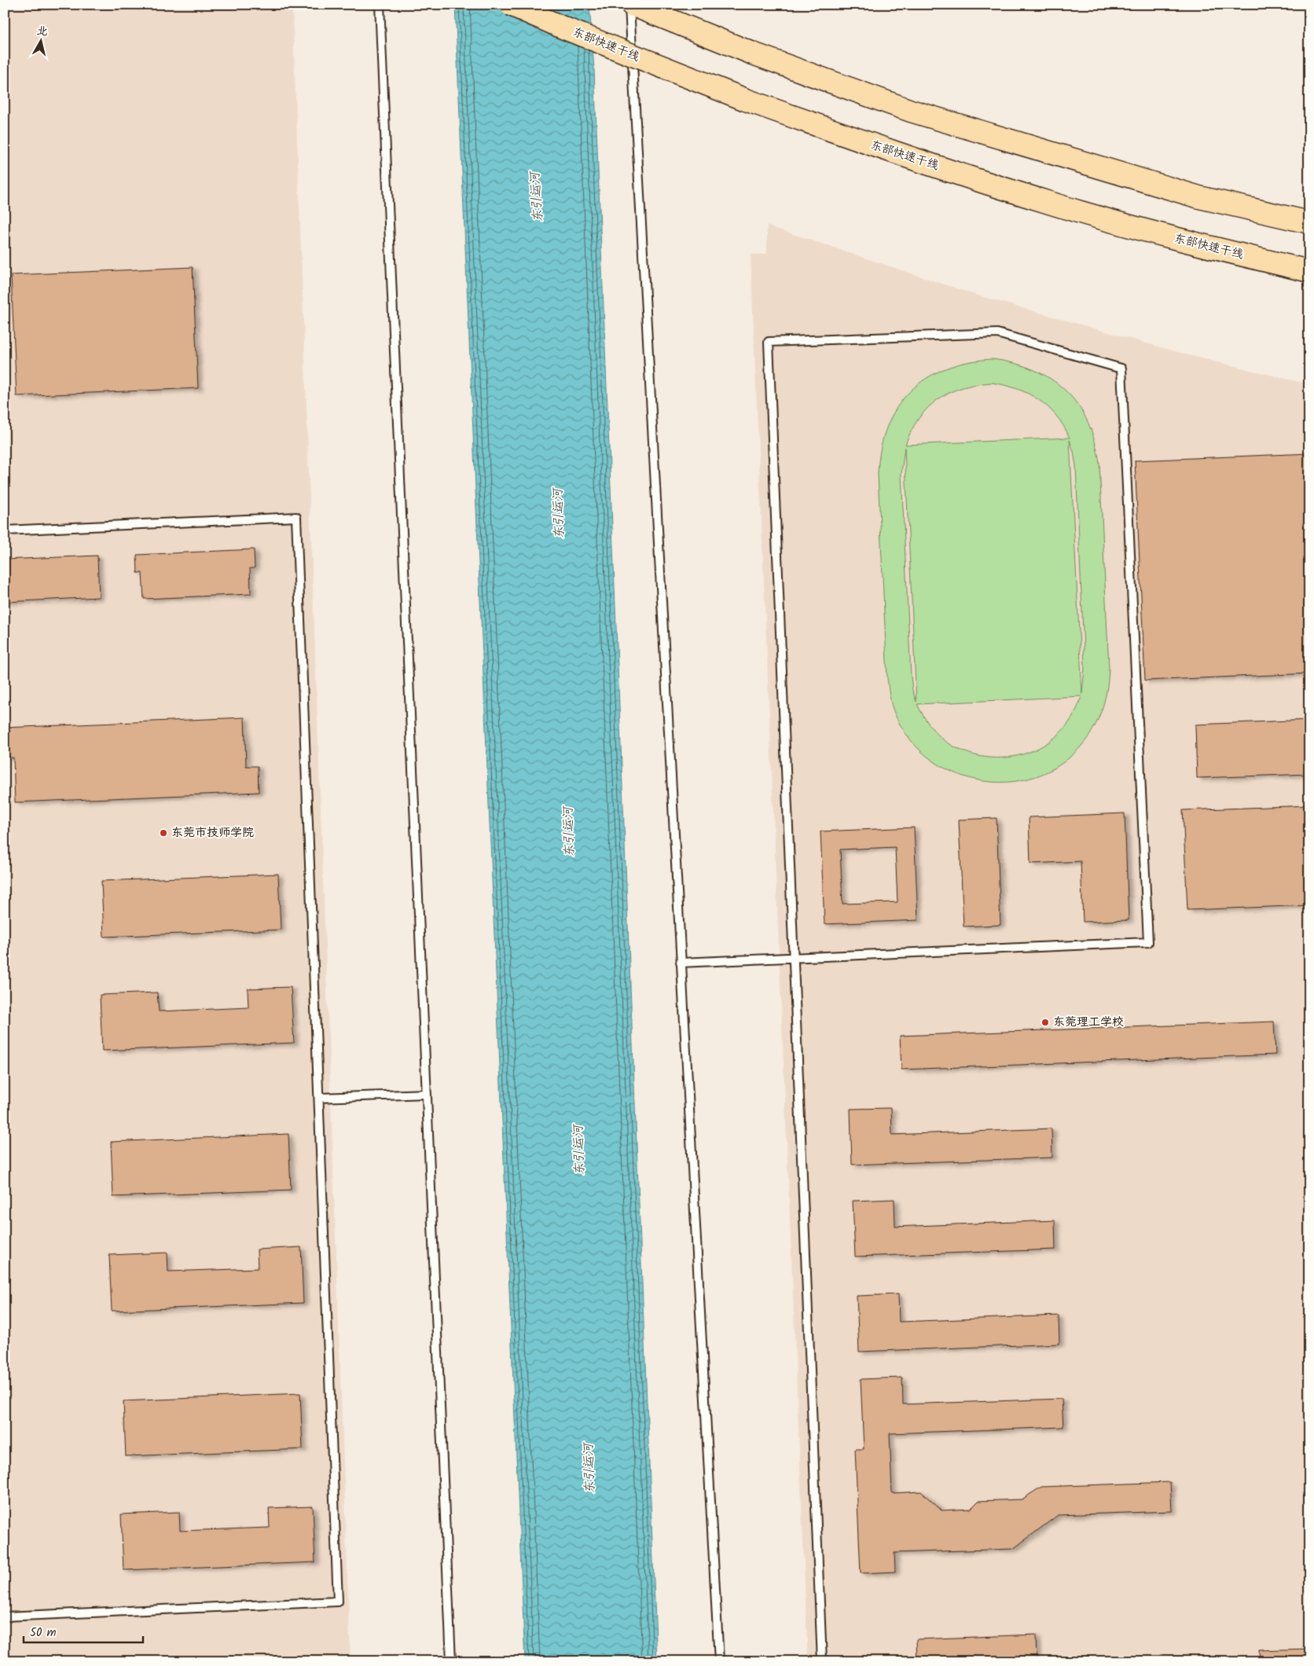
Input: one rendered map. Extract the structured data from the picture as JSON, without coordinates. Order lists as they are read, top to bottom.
{
  "streets": {
    "highway": ["东部快速干线"]
  },
  "water": ["东引运河"],
  "places": ["东莞市技师学院", "东莞理工学校"],
  "scale_bar": "50 m",
  "north": "top"
}
